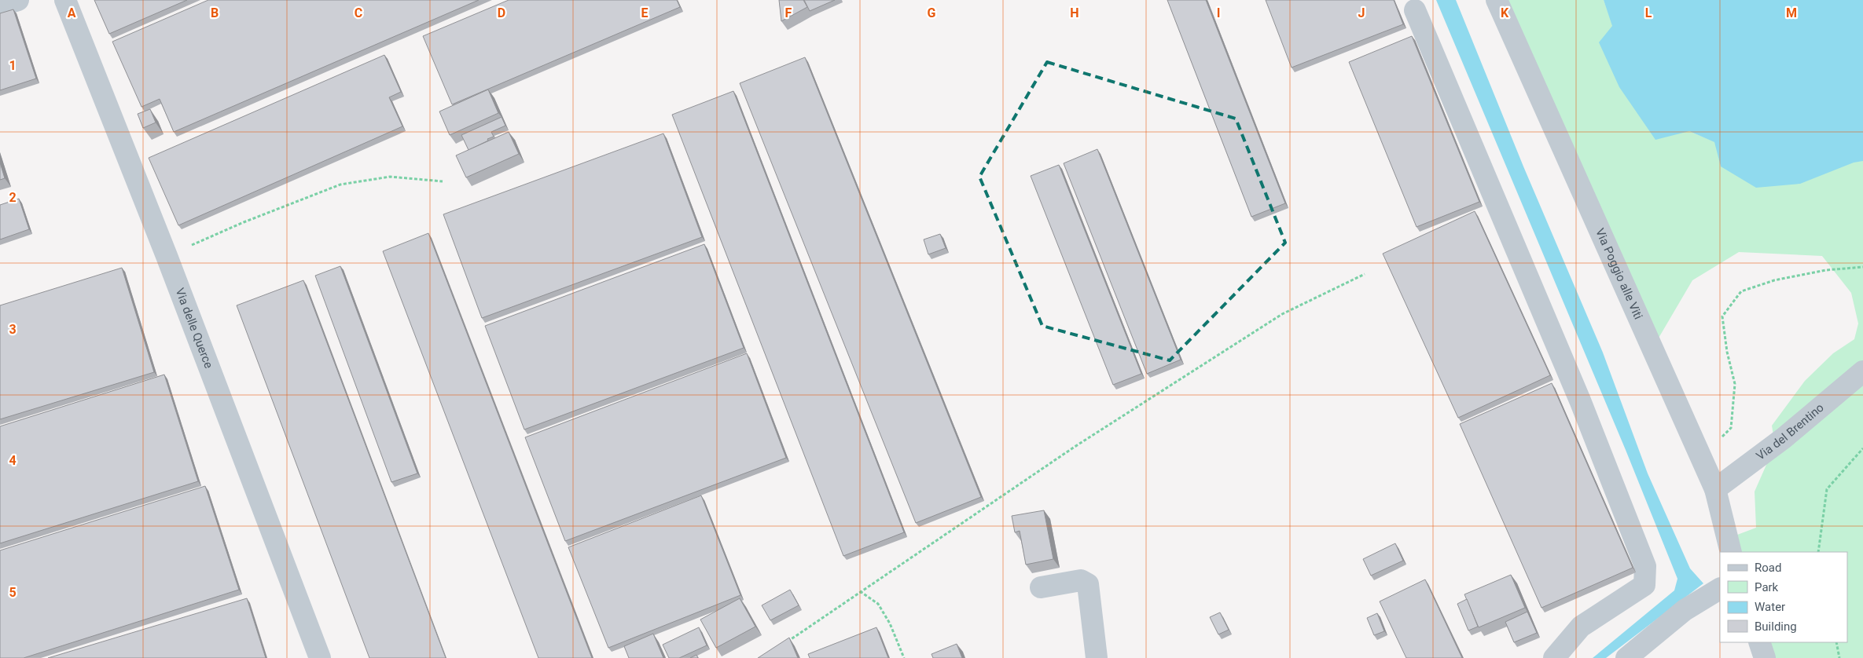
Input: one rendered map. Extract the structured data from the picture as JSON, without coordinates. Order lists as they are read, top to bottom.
{
  "streets": {
    "street": ["Via Poggio alle Viti", "Via delle Querce", "Via del Brentino"]
  },
  "crossings": [
    ["Via Poggio alle Viti", "Via del Brentino"]
  ],
  "legend": [
    "Road",
    "Park",
    "Water",
    "Building"
  ],
  "grid": {
    "columns": [
      "A",
      "B",
      "C",
      "D",
      "E",
      "F",
      "G",
      "H",
      "I",
      "J",
      "K",
      "L",
      "M"
    ],
    "rows": [
      "1",
      "2",
      "3",
      "4",
      "5"
    ]
  }
}
